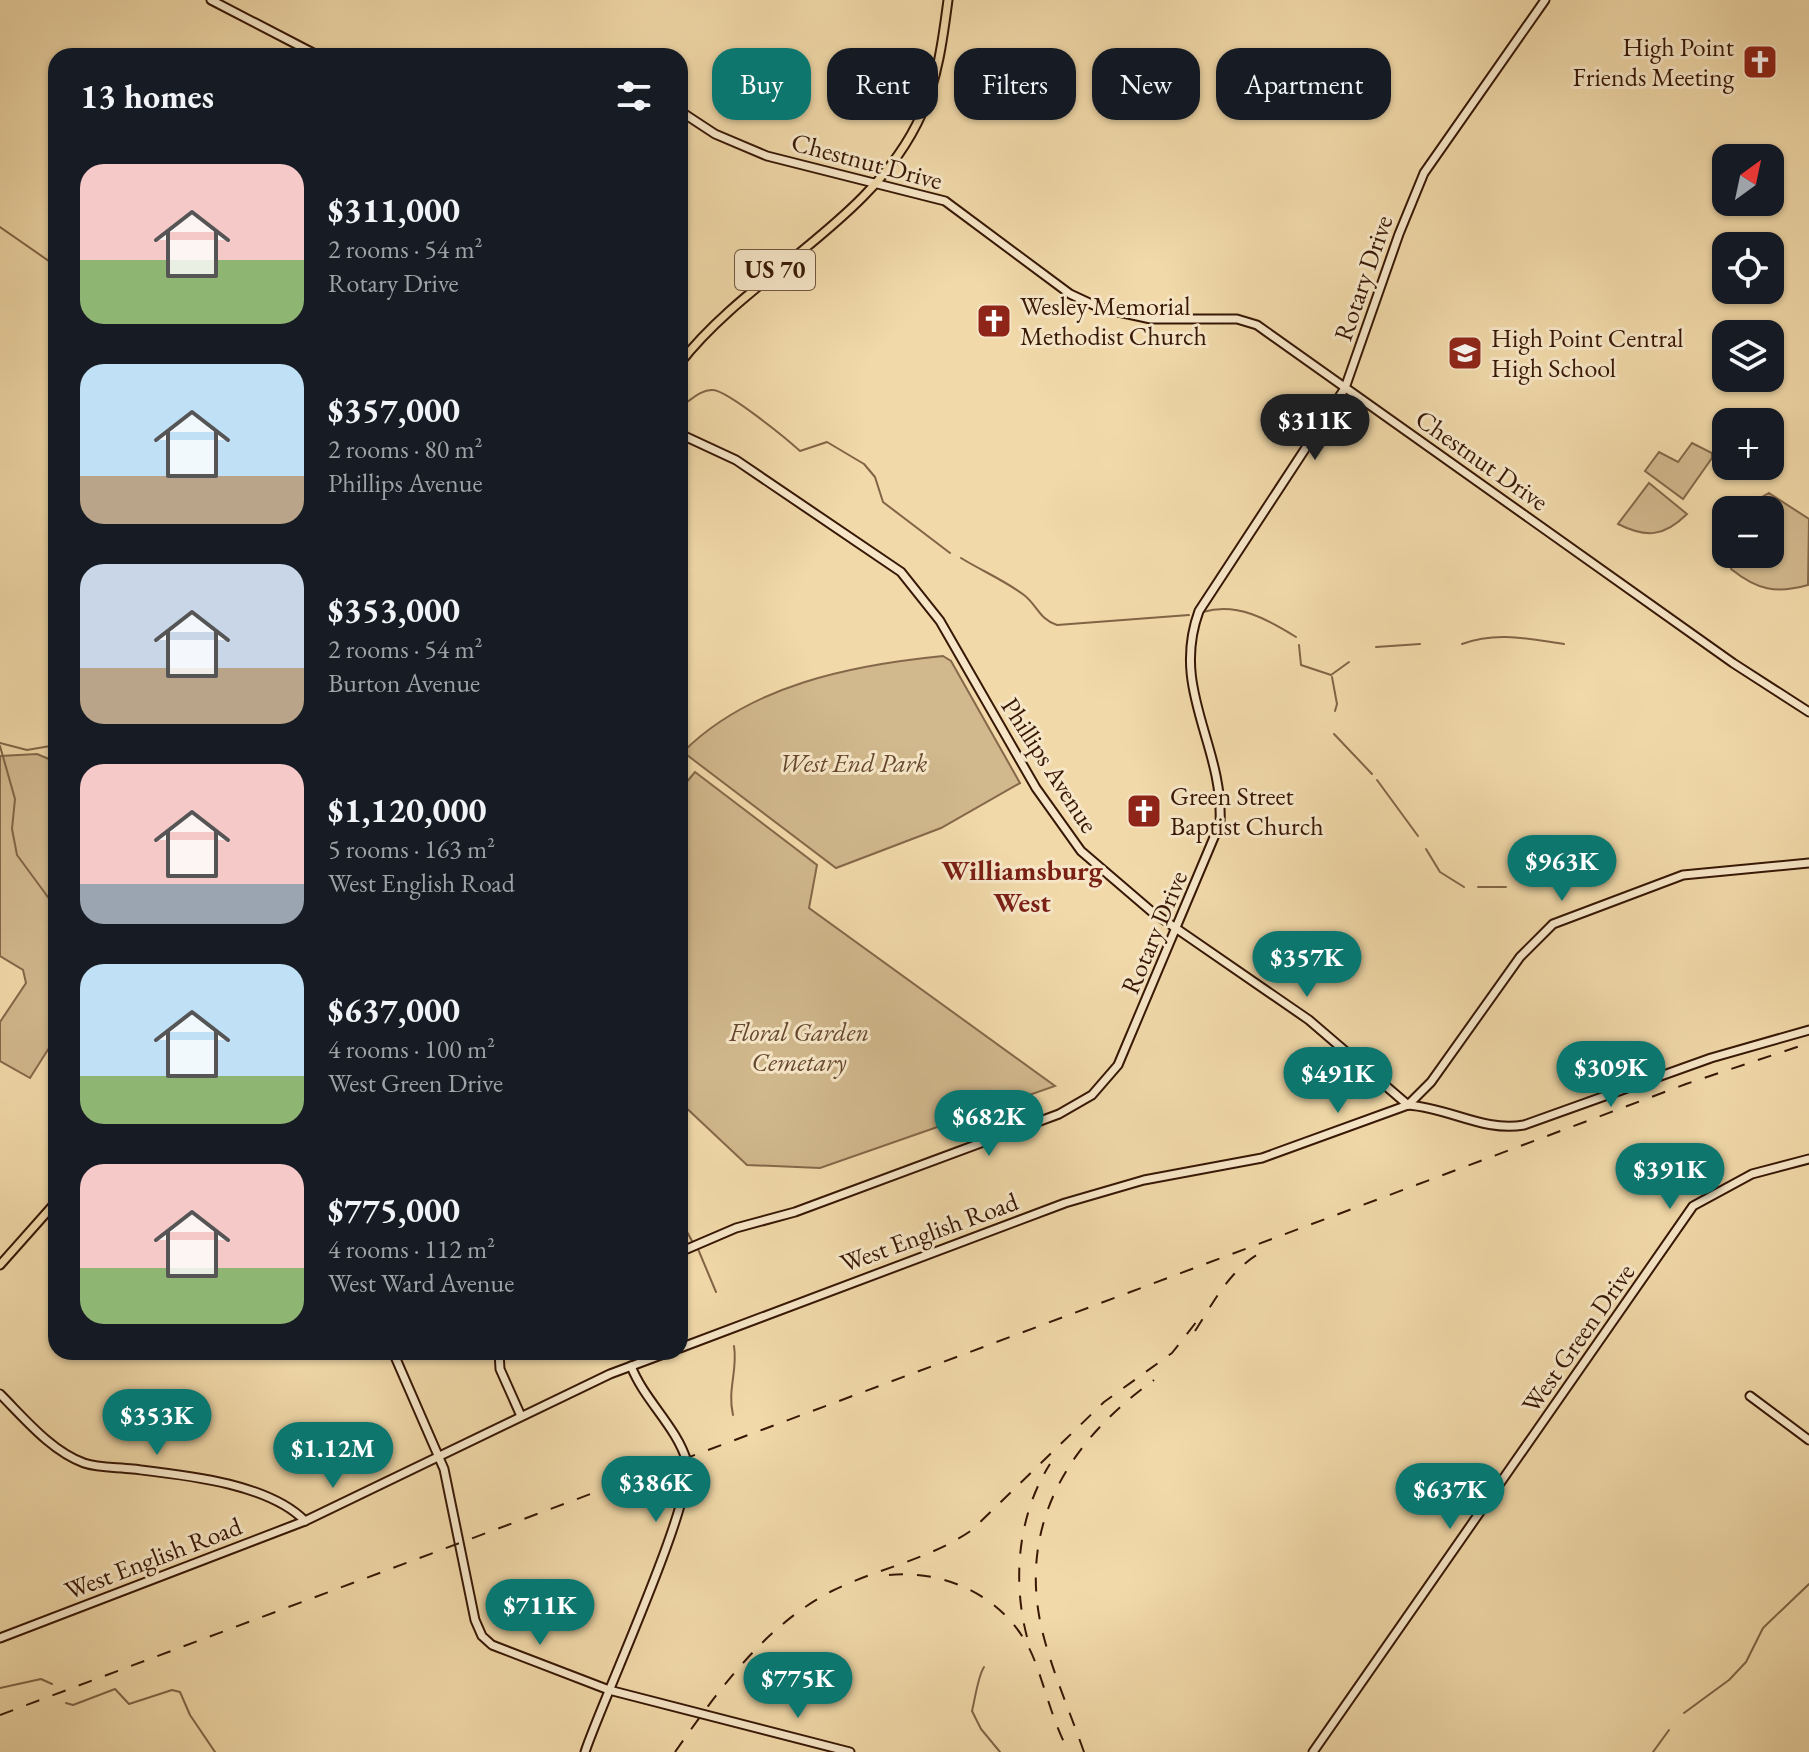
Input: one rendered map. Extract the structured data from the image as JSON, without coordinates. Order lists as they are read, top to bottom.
{
  "streets": {
    "main road": ["US 70"],
    "street": [
      "Chestnut Drive",
      "Rotary Drive",
      "Phillips Avenue",
      "West English Road",
      "West Green Drive"
    ]
  },
  "crossings": [
    ["Chestnut Drive", "US 70"],
    ["Chestnut Drive", "Rotary Drive"],
    ["Rotary Drive", "Phillips Avenue"],
    ["Phillips Avenue", "West English Road"]
  ],
  "districts": ["Williamsburg West"],
  "parks": ["West End Park", "Floral Garden Cemetary"],
  "places": {
    "church": ["High Point Friends Meeting", "Wesley Memorial Methodist Church", "Green Street Baptist Church"],
    "school or university": ["High Point Central High School"]
  },
  "north": "top right",
  "page": {
    "chip": [
      "Buy",
      "Rent",
      "Filters",
      "New",
      "Apartment"
    ],
    "heading": "13 homes",
    "map_buttons": ["+", "−"],
    "list": [
      {
        "name": "$311,000",
        "note": "2 rooms · 54 m² · Rotary Drive"
      },
      {
        "name": "$357,000",
        "note": "2 rooms · 80 m² · Phillips Avenue"
      },
      {
        "name": "$353,000",
        "note": "2 rooms · 54 m² · Burton Avenue"
      },
      {
        "name": "$1,120,000",
        "note": "5 rooms · 163 m² · West English Road"
      },
      {
        "name": "$637,000",
        "note": "4 rooms · 100 m² · West Green Drive"
      },
      {
        "name": "$775,000",
        "note": "4 rooms · 112 m² · West Ward Avenue"
      }
    ],
    "price": [
      "$311K",
      "$963K",
      "$357K",
      "$309K",
      "$491K",
      "$682K",
      "$391K",
      "$353K",
      "$1.12M",
      "$386K",
      "$637K",
      "$711K",
      "$775K"
    ]
  }
}
